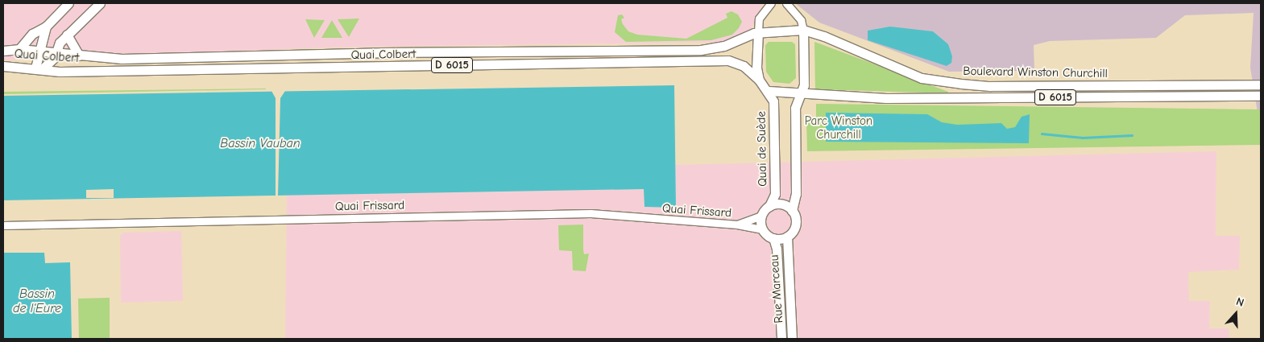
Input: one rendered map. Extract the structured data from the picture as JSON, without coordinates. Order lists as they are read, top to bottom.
{
  "streets": {
    "main road": [
      "Quai Colbert",
      "D 6015",
      "Boulevard Winston Churchill",
      "Quai de Suède",
      "Rue Marceau"
    ],
    "street": ["Quai Frissard"]
  },
  "crossings": [
    ["Quai Colbert", "Boulevard Winston Churchill"],
    ["Boulevard Winston Churchill", "Quai de Suède"],
    ["Quai de Suède", "Quai Frissard"],
    ["Quai de Suède", "Rue Marceau"],
    ["Quai Frissard", "Rue Marceau"]
  ],
  "water": ["Bassin Vauban", "Bassin de l'Eure"],
  "parks": ["Parc Winston Churchill"],
  "north": "top"
}
